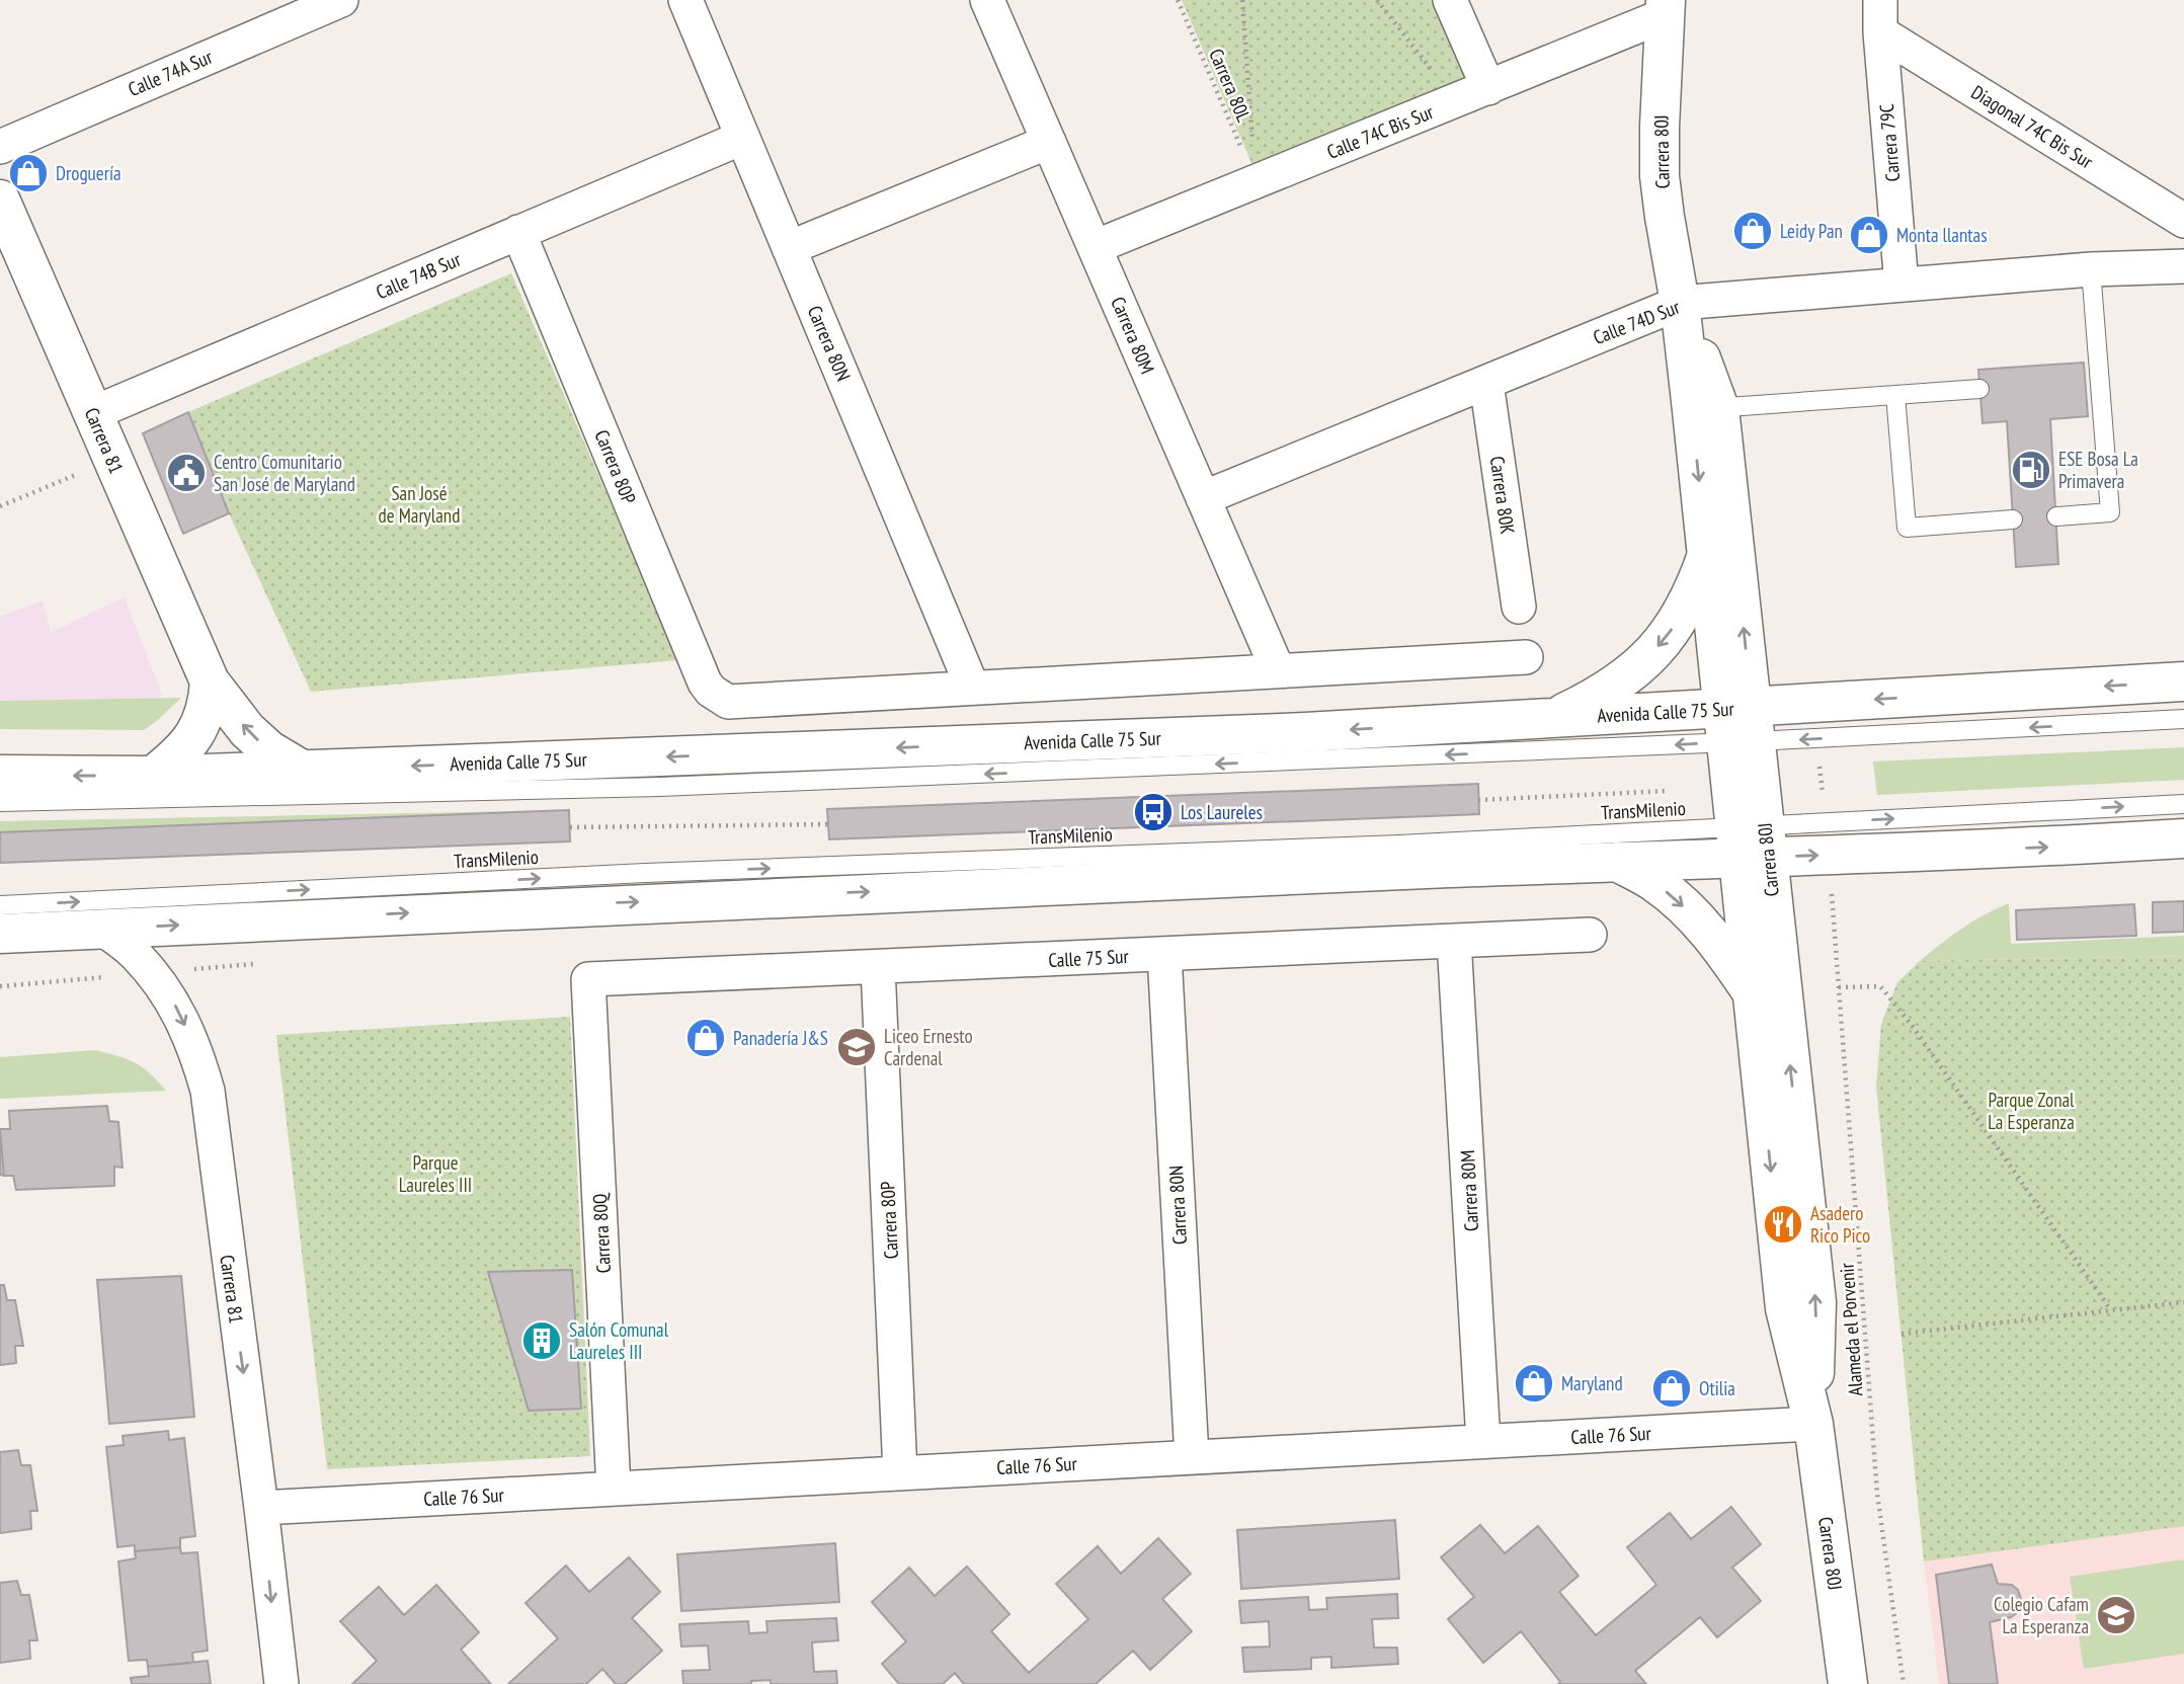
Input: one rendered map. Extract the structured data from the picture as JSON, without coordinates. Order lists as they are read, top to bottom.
{
  "streets": {
    "main road": ["Carrera 80J", "Carrera 81", "Avenida Calle 75 Sur"],
    "street": [
      "Calle 74A Sur",
      "Diagonal 74C Bis Sur",
      "Calle 74C Bis Sur",
      "Carrera 79C",
      "Calle 74B Sur",
      "Calle 74D Sur",
      "Carrera 80M",
      "Carrera 80N",
      "Carrera 80P",
      "Carrera 80K",
      "Calle 75 Sur",
      "Carrera 80Q",
      "Calle 76 Sur"
    ],
    "lane": ["TransMilenio"],
    "path": ["Carrera 80L", "Alameda el Porvenir"]
  },
  "crossings": [
    ["Carrera 80L", "Calle 74C Bis Sur"],
    ["Diagonal 74C Bis Sur", "Carrera 79C"],
    ["Calle 74C Bis Sur", "Carrera 80J"],
    ["Calle 74C Bis Sur", "Carrera 80M"],
    ["Carrera 79C", "Calle 74D Sur"],
    ["Carrera 80J", "Calle 74D Sur"],
    ["Carrera 80J", "Avenida Calle 75 Sur"],
    ["Carrera 80J", "TransMilenio"],
    ["Carrera 80J", "Calle 76 Sur"],
    ["Calle 74B Sur", "Carrera 80N"],
    ["Calle 74B Sur", "Carrera 81"],
    ["Calle 74B Sur", "Carrera 80P"],
    ["Calle 74D Sur", "Carrera 80M"],
    ["Calle 74D Sur", "Carrera 80K"],
    ["Carrera 80M", "Calle 75 Sur"],
    ["Carrera 80M", "Calle 76 Sur"],
    ["Carrera 80N", "Carrera 80P"],
    ["Carrera 80N", "Calle 75 Sur"],
    ["Carrera 80N", "Calle 76 Sur"],
    ["Carrera 81", "Avenida Calle 75 Sur"],
    ["Carrera 81", "Calle 76 Sur"],
    ["Carrera 80P", "Calle 75 Sur"],
    ["Carrera 80P", "Calle 76 Sur"],
    ["Calle 75 Sur", "Carrera 80Q"],
    ["Carrera 80Q", "Calle 76 Sur"]
  ],
  "parks": ["San José de Maryland", "Parque Zonal La Esperanza", "Parque Laureles III"],
  "places": {
    "shop": [
      "Droguería",
      "Leidy Pan",
      "Monta llantas",
      "Panadería J&S",
      "Maryland",
      "Otilia"
    ],
    "fuel station": ["ESE Bosa La Primavera"],
    "public building": ["Centro Comunitario San José de Maryland"],
    "bus stop": ["Los Laureles"],
    "school or university": ["Liceo Ernesto Cardenal", "Colegio Cafam La Esperanza"],
    "restaurant": ["Asadero Rico Pico"],
    "building": ["Salón Comunal Laureles III"]
  }
}
